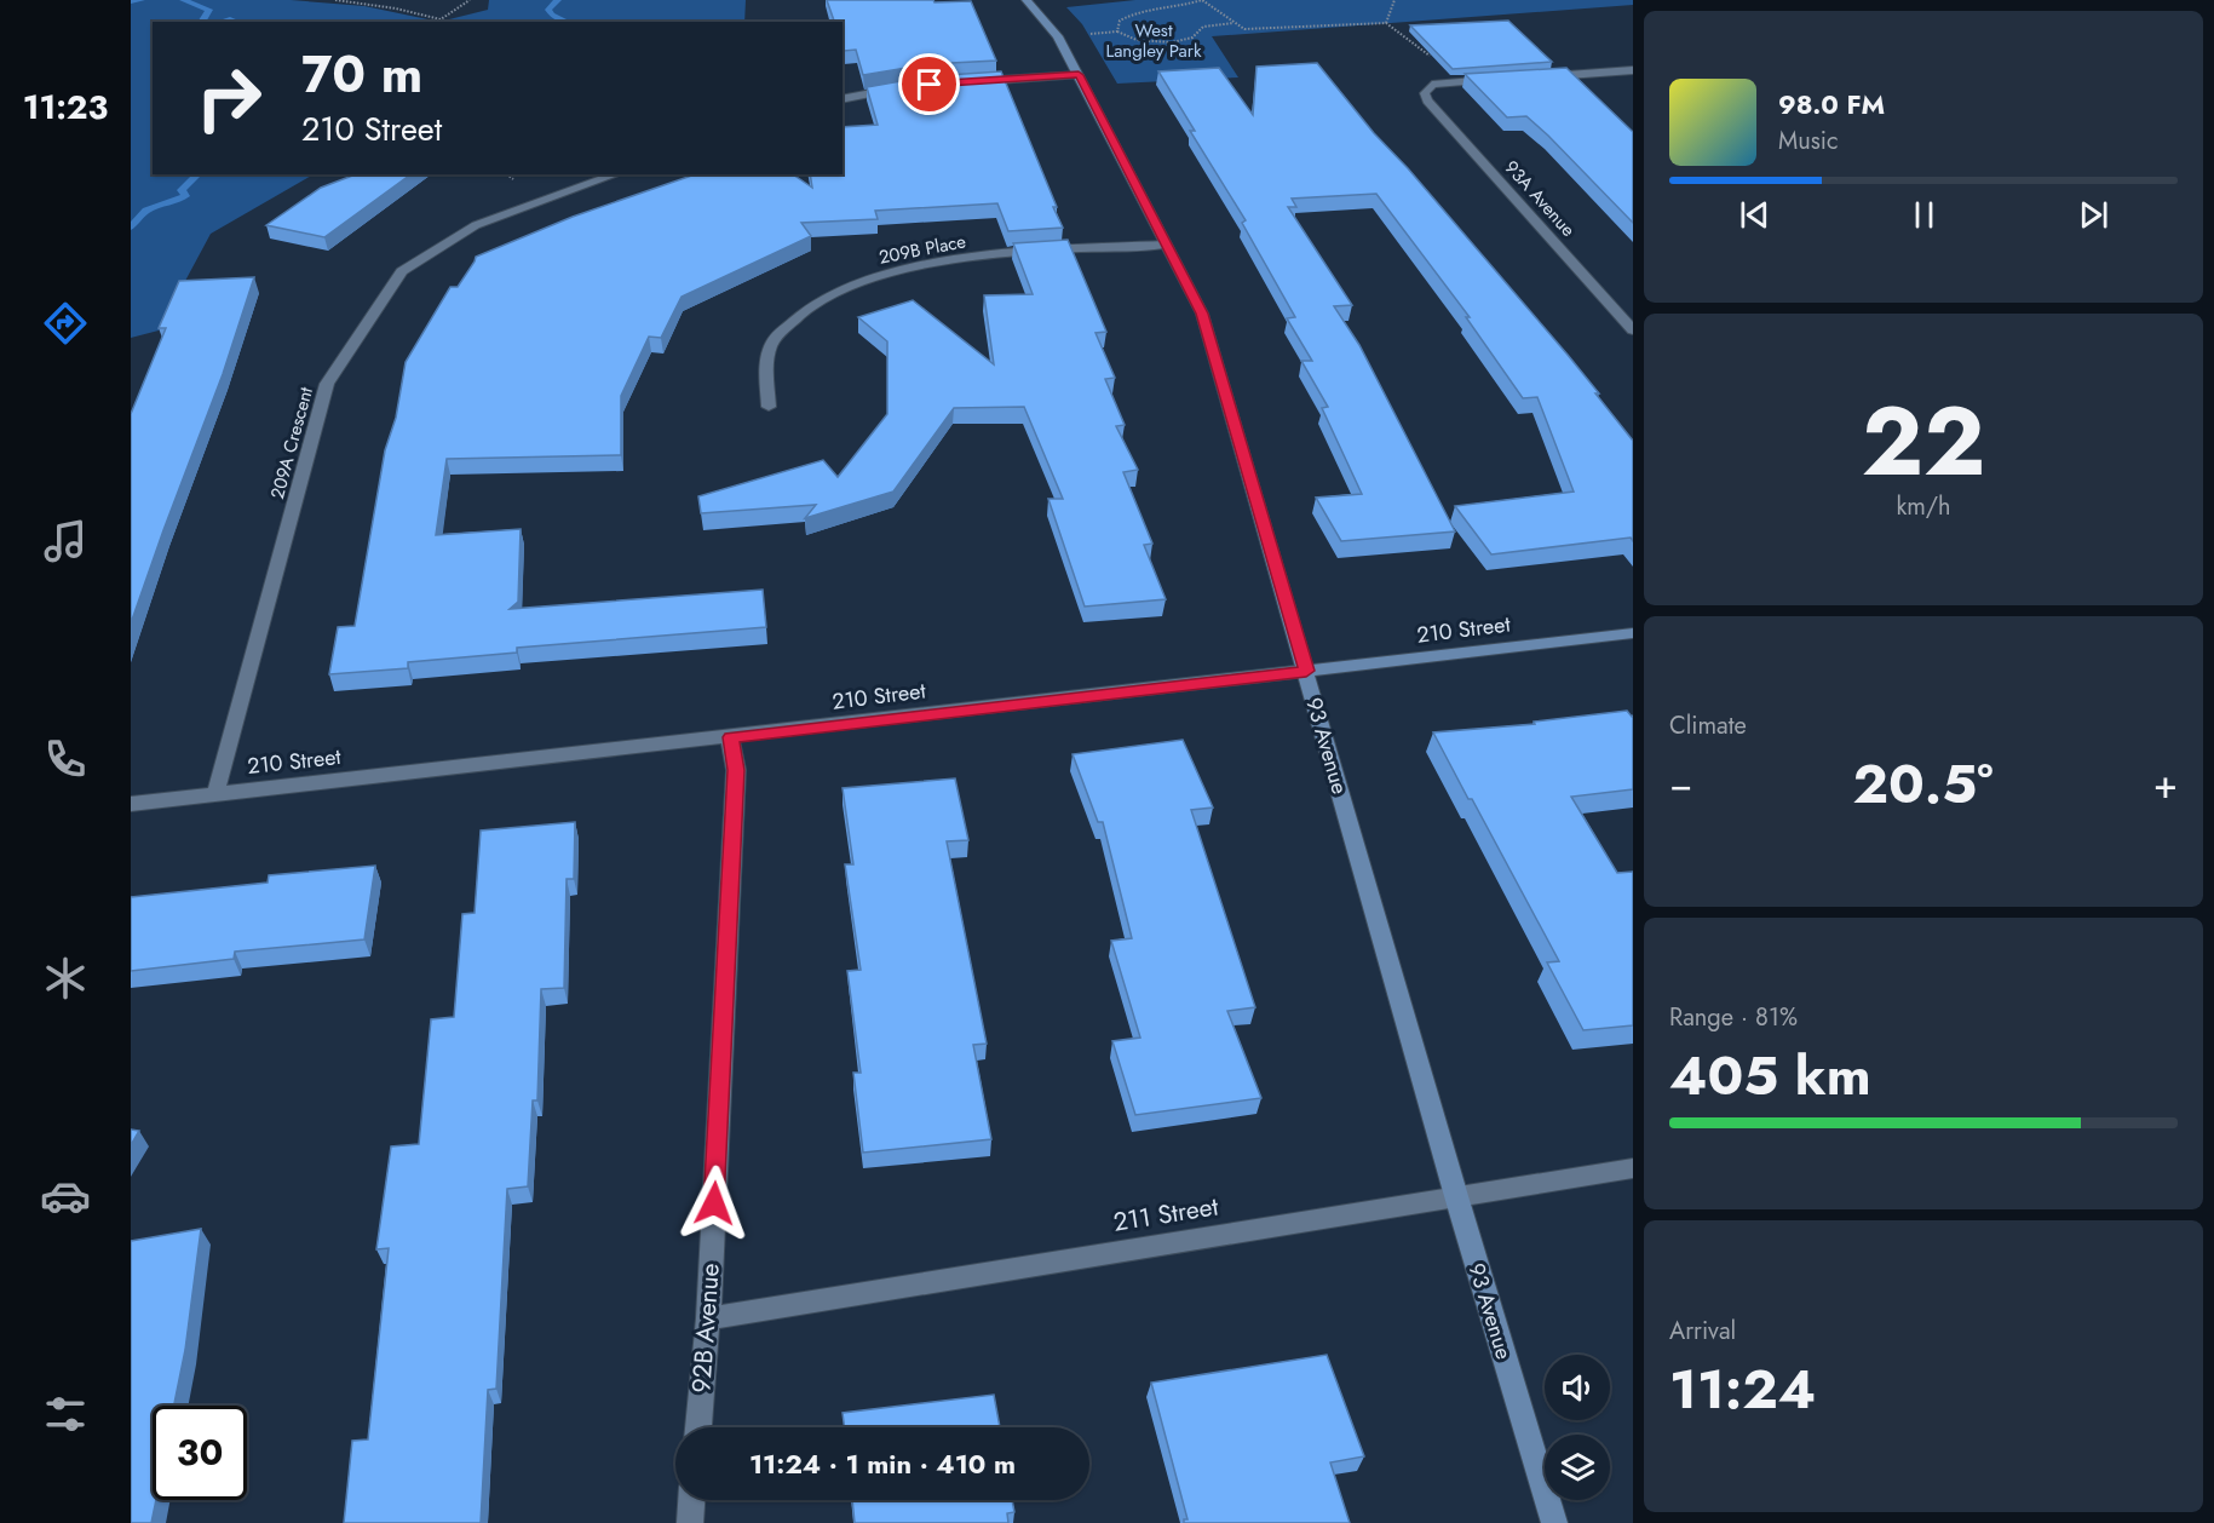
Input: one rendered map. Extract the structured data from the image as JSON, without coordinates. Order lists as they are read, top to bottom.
{
  "streets": {
    "street": [
      "93A Avenue",
      "209B Place",
      "209A Crescent",
      "210 Street",
      "93 Avenue",
      "211 Street",
      "92B Avenue"
    ]
  },
  "crossings": [
    ["209B Place", "93 Avenue"],
    ["209A Crescent", "210 Street"],
    ["210 Street", "93 Avenue"],
    ["210 Street", "92B Avenue"],
    ["93 Avenue", "211 Street"],
    ["211 Street", "92B Avenue"]
  ],
  "parks": ["West Langley Park"],
  "page": {
    "tabs": "11:23",
    "turn": ["70 m", "210 Street"],
    "song": ["98.0 FM", "Music"],
    "tile": [
      ["22", "km/h"],
      "Climate",
      ["Range · 81%", "405 km"],
      ["Arrival", "11:24"]
    ],
    "heat": ["−", "20.5°", "+"],
    "limit": "30",
    "trip": "11:24 · 1 min · 410 m"
  }
}
